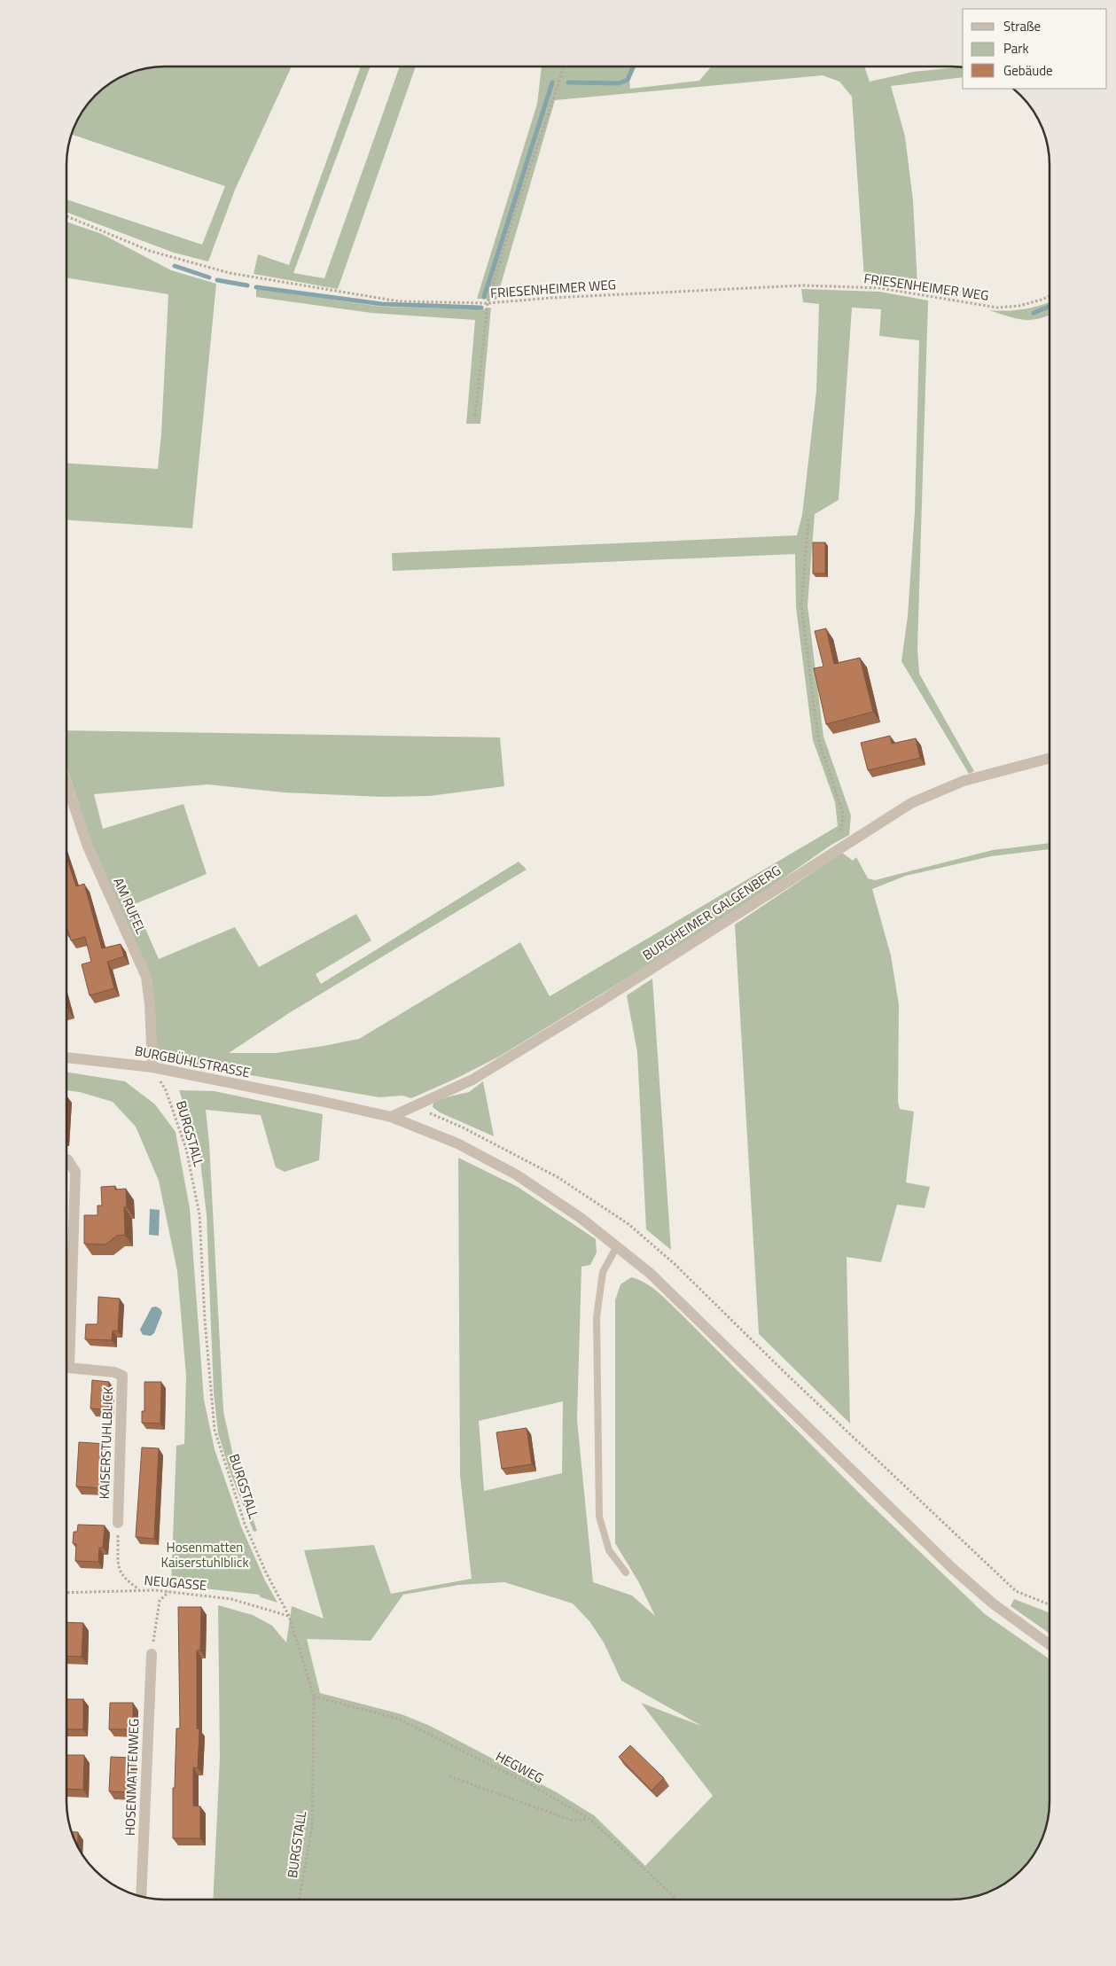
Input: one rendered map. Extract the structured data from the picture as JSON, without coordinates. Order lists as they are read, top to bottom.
{
  "streets": {
    "street": [
      "AM RUFEL",
      "BURGHEIMER GALGENBERG",
      "BURGBÜHLSTRASSE",
      "KAISERSTUHLBLICK",
      "HOSENMATTENWEG"
    ],
    "path": [
      "FRIESENHEIMER WEG",
      "BURGSTALL",
      "NEUGASSE",
      "HEGWEG"
    ]
  },
  "crossings": [
    ["AM RUFEL", "BURGBÜHLSTRASSE"],
    ["AM RUFEL", "BURGSTALL"],
    ["BURGHEIMER GALGENBERG", "BURGBÜHLSTRASSE"],
    ["BURGBÜHLSTRASSE", "BURGSTALL"],
    ["BURGSTALL", "NEUGASSE"],
    ["BURGSTALL", "HEGWEG"]
  ],
  "parks": ["Hosenmatten Kaiserstuhlblick"],
  "legend": ["Straße", "Park", "Gebäude"]
}
